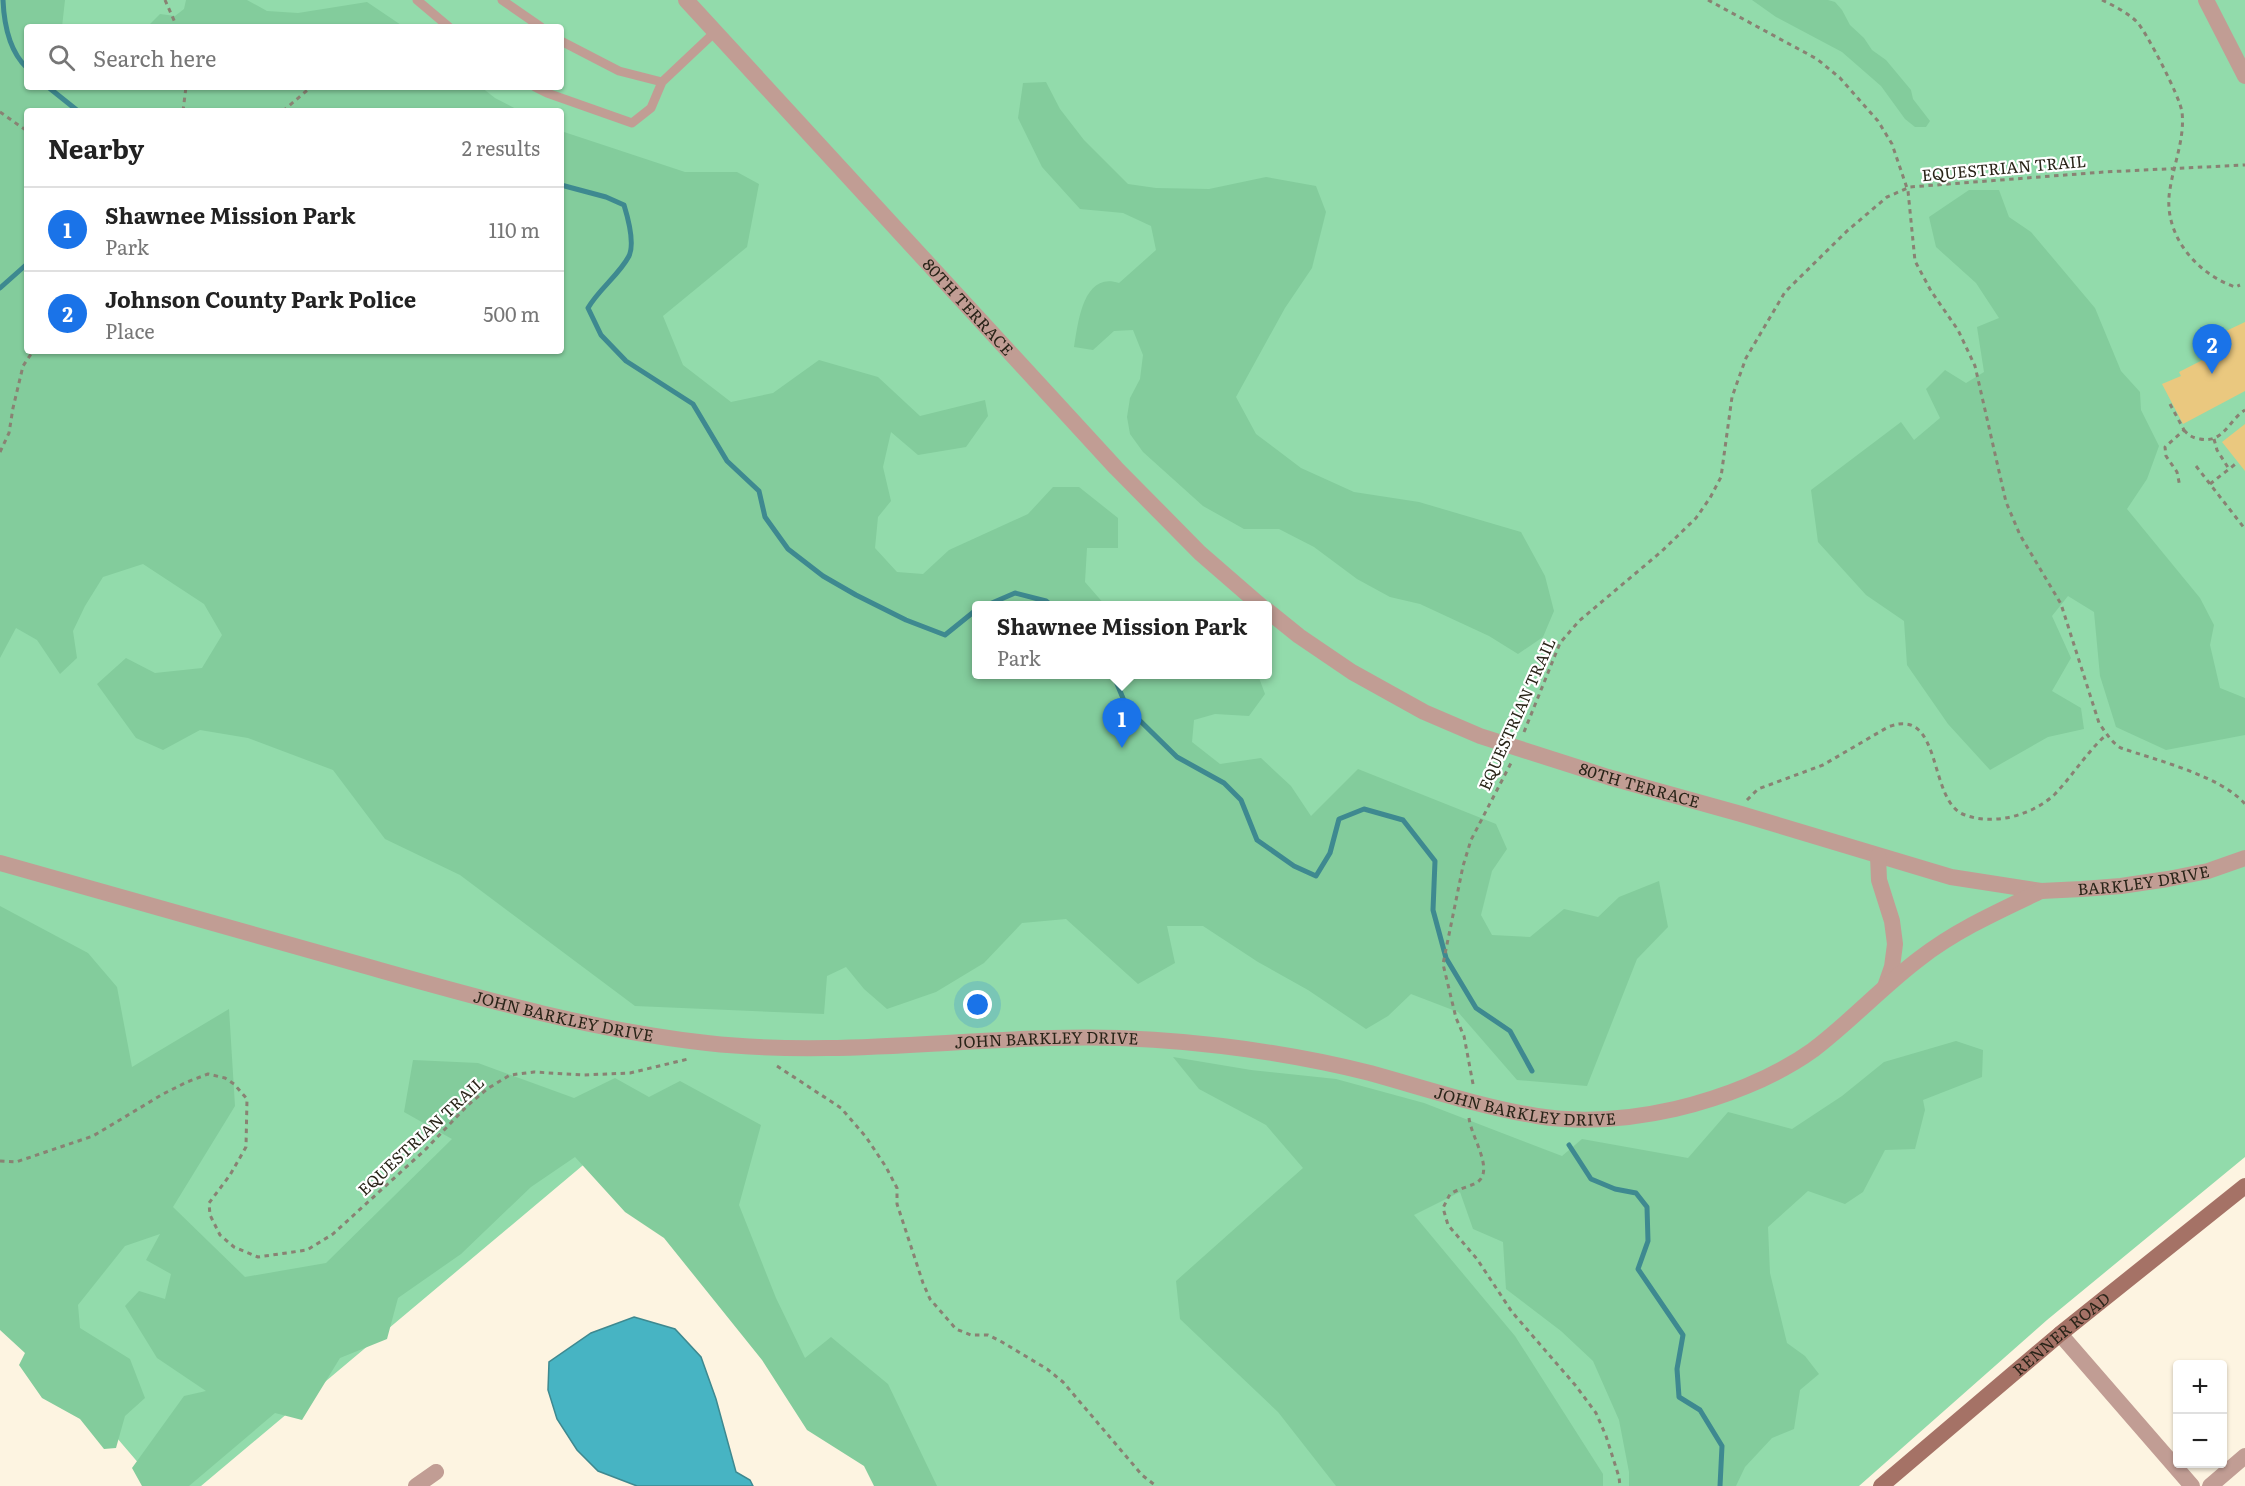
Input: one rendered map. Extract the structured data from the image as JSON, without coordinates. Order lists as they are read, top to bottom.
{
  "streets": {
    "main road": ["RENNER ROAD"],
    "street": ["80TH TERRACE", "BARKLEY DRIVE", "JOHN BARKLEY DRIVE"],
    "path": ["EQUESTRIAN TRAIL"]
  },
  "crossings": [
    ["EQUESTRIAN TRAIL", "80TH TERRACE"],
    ["EQUESTRIAN TRAIL", "JOHN BARKLEY DRIVE"],
    ["80TH TERRACE", "BARKLEY DRIVE"],
    ["80TH TERRACE", "JOHN BARKLEY DRIVE"],
    ["BARKLEY DRIVE", "JOHN BARKLEY DRIVE"]
  ],
  "page": {
    "search": "Search here",
    "heading": ["Nearby", "2 results"],
    "list": [
      {
        "mark": "1",
        "name": "Shawnee Mission Park",
        "note": "Park",
        "value": "110 m"
      },
      {
        "mark": "2",
        "name": "Johnson County Park Police",
        "note": "Place",
        "value": "500 m"
      }
    ],
    "pins": ["2", "1"],
    "popup": ["Shawnee Mission Park", "Park"],
    "map_buttons": ["+", "−"]
  }
}
